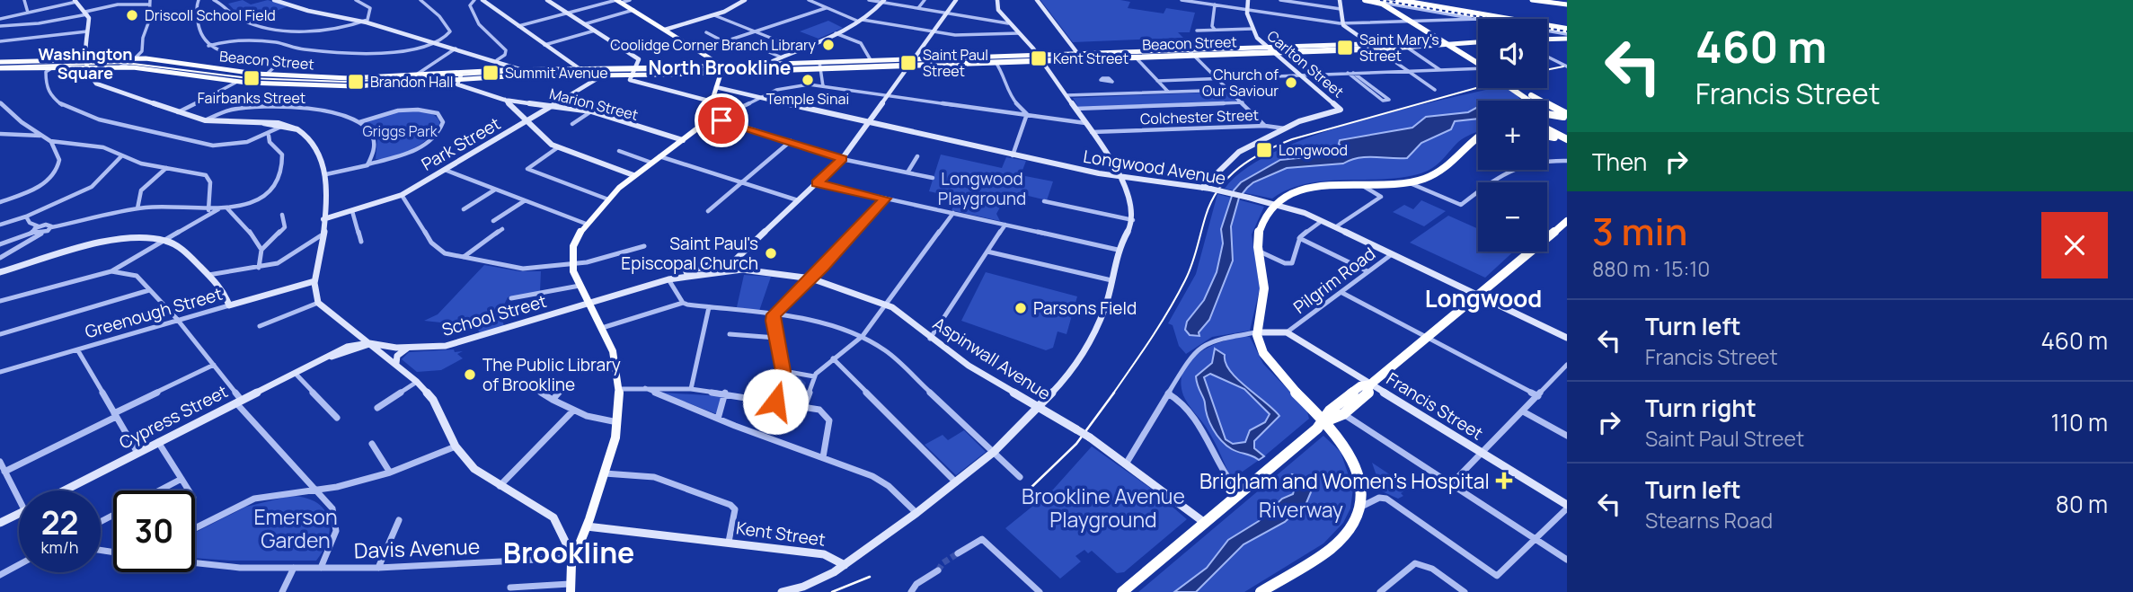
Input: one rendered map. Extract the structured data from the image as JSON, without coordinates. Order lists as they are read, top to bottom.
{
  "streets": {
    "main road": [
      "Beacon Street",
      "Carlton Street",
      "Marion Street",
      "Park Street",
      "Longwood Avenue",
      "Pilgrim Road",
      "Greenough Street",
      "School Street",
      "Aspinwall Avenue",
      "Francis Street",
      "Cypress Street",
      "Kent Street"
    ],
    "street": ["Colchester Street", "Davis Avenue"]
  },
  "crossings": [
    ["Beacon Street", "Carlton Street"],
    ["Beacon Street", "Marion Street"],
    ["Beacon Street", "Park Street"],
    ["Carlton Street", "Colchester Street"],
    ["Marion Street", "Park Street"],
    ["Longwood Avenue", "Pilgrim Road"],
    ["Pilgrim Road", "Francis Street"],
    ["School Street", "Aspinwall Avenue"],
    ["School Street", "Cypress Street"],
    ["Aspinwall Avenue", "Kent Street"]
  ],
  "districts": [
    "Washington Square",
    "North Brookline",
    "Longwood",
    "Brookline"
  ],
  "parks": [
    "Griggs Park",
    "Longwood Playground",
    "Brookline Avenue Playground",
    "Riverway",
    "Emerson Garden"
  ],
  "places": {
    "other": [
      "Driscoll School Field",
      "Coolidge Corner Branch Library",
      "Temple Sinai",
      "Church of Our Saviour",
      "Saint Paul's Episcopal Church",
      "Parsons Field",
      "The Public Library of Brookline"
    ],
    "transit": [
      "Saint Mary's Street",
      "Kent Street",
      "Saint Paul Street",
      "Summit Avenue",
      "Fairbanks Street",
      "Brandon Hall",
      "Longwood"
    ],
    "health": ["Brigham and Women's Hospital"]
  },
  "page": {
    "turn": ["460 m", "Francis Street"],
    "map_buttons": ["+", "−"],
    "then": "Then",
    "heading": ["3 min", "880 m · 15:10"],
    "list": [
      {
        "name": "Turn left",
        "note": "Francis Street",
        "value": "460 m"
      },
      {
        "name": "Turn right",
        "note": "Saint Paul Street",
        "value": "110 m"
      },
      {
        "name": "Turn left",
        "note": "Stearns Road",
        "value": "80 m"
      }
    ],
    "speed": "22 km/h",
    "limit": "30"
  }
}
